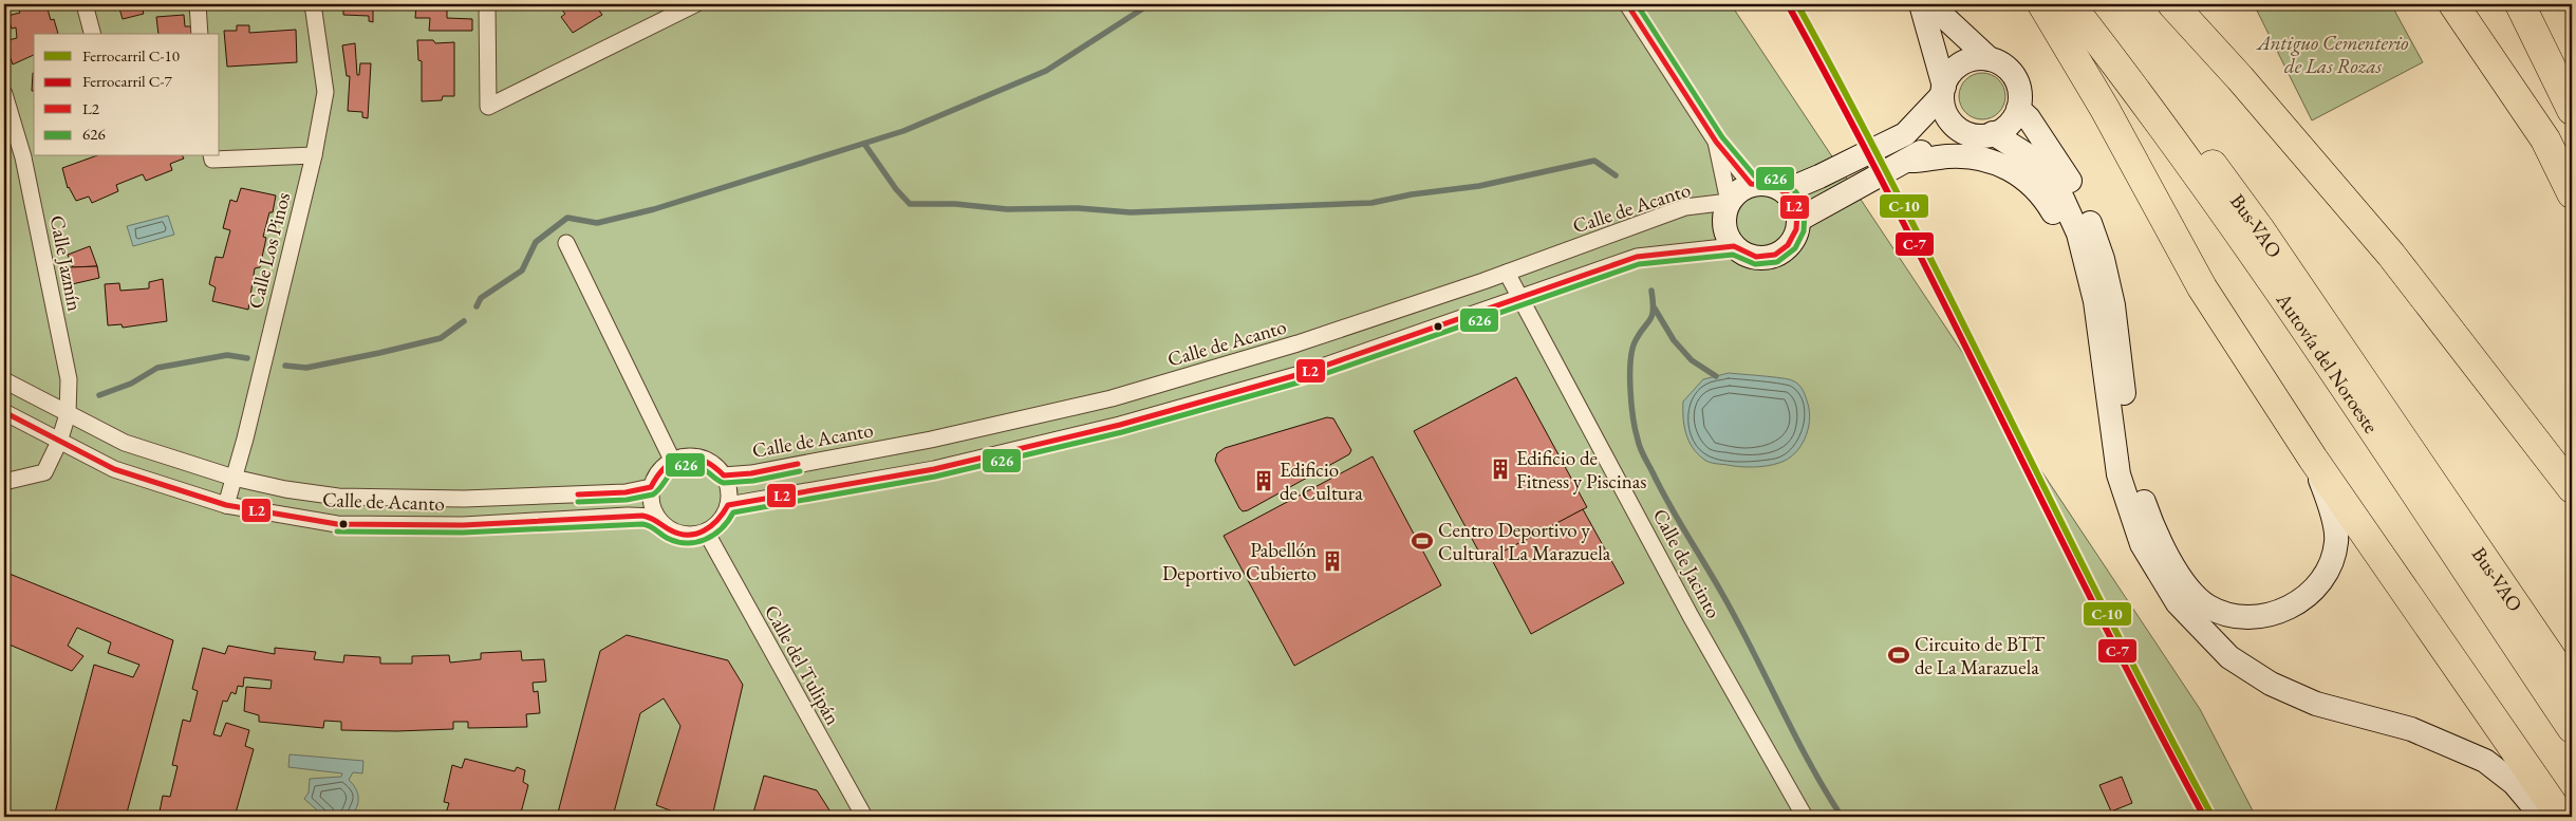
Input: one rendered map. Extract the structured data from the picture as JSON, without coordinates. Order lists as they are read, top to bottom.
{
  "streets": {
    "highway": ["Bus-VAO", "Autovía del Noroeste"],
    "street": [
      "Calle de Acanto",
      "Calle Los Pinos",
      "Calle Jazmín",
      "Calle de Jacinto",
      "Calle del Tulipán"
    ]
  },
  "crossings": [
    ["Calle de Acanto", "Calle Los Pinos"],
    ["Calle de Acanto", "Calle Jazmín"],
    ["Calle de Acanto", "Calle de Jacinto"],
    ["Calle de Acanto", "Calle del Tulipán"]
  ],
  "parks": ["Antiguo Cementerio de Las Rozas"],
  "places": {
    "building": ["Edificio de Fitness y Piscinas", "Edificio de Cultura", "Pabellón Deportivo Cubierto"],
    "sports": ["Centro Deportivo y Cultural La Marazuela", "Circuito de BTT de La Marazuela"]
  },
  "lines": [
    "rail line C-10",
    "transit line L2",
    "transit line 626",
    "rail line C-7"
  ],
  "legend": [
    "Ferrocarril C-10",
    "Ferrocarril C-7",
    "L2",
    "626"
  ]
}
